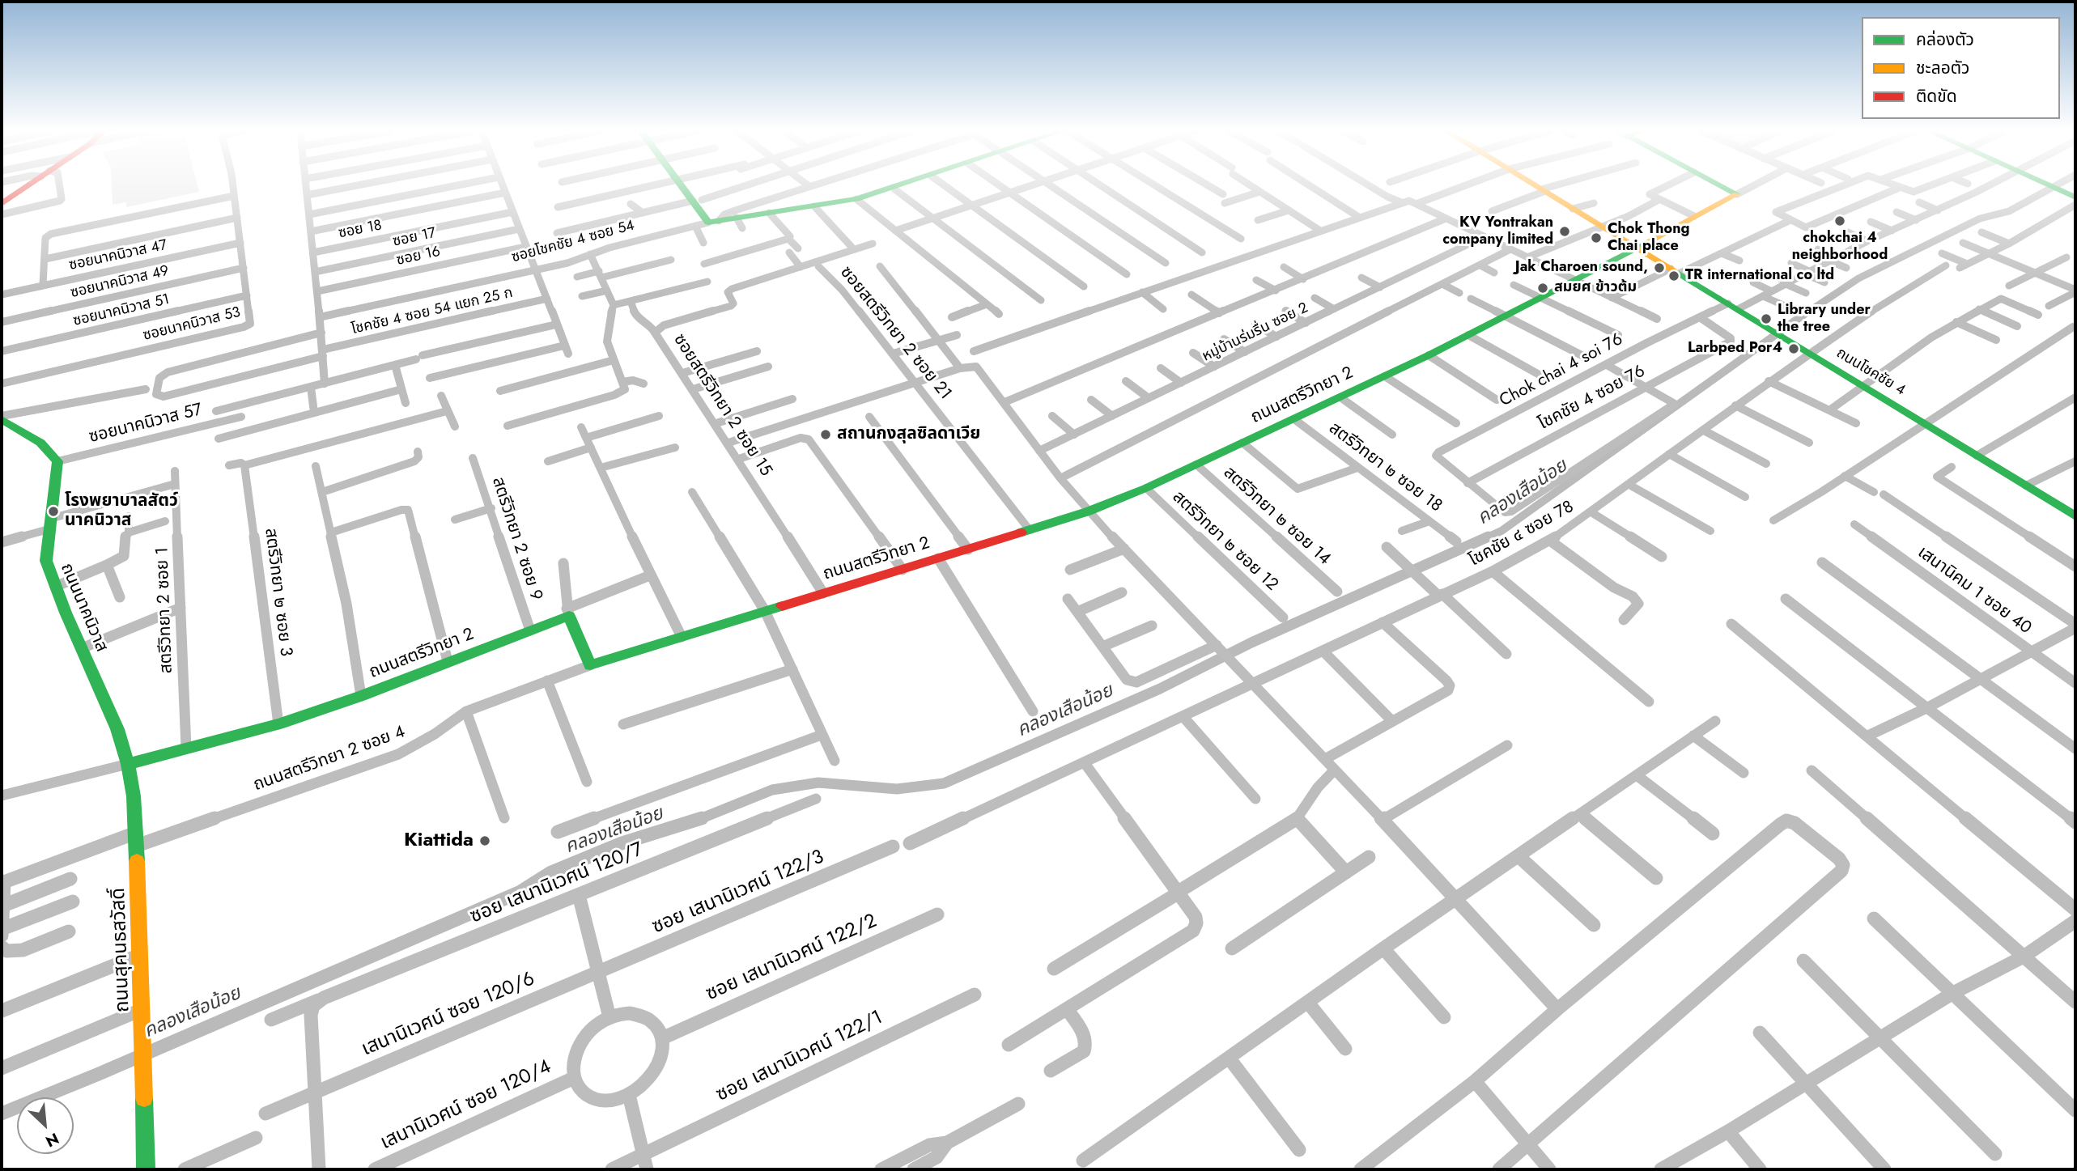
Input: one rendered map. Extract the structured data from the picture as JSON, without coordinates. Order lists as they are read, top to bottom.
{
  "streets": {
    "street": [
      "ซอย 18",
      "ซอย 17",
      "ซอยโชคชัย 4 ซอย 54",
      "ซอยนาคนิวาส 47",
      "ซอย 16",
      "ซอยนาคนิวาส 49",
      "ซอยนาคนิวาส 51",
      "โชคชัย 4 ซอย 54 แยก 25 ก",
      "ซอยนาคนิวาส 53",
      "หมู่บ้านร่มรื่น ซอย 2",
      "ซอยสตรีวิทยา 2 ซอย 21",
      "Chok chai 4 soi 76",
      "ถนนโชคชัย 4",
      "ถนนสตรีวิทยา 2",
      "โชคชัย 4 ซอย 76",
      "ซอยสตรีวิทยา 2 ซอย 15",
      "ซอยนาคนิวาส 57",
      "สตรีวิทยา ๒ ซอย 18",
      "สตรีวิทยา ๒ ซอย 14",
      "โชคชัย ๔ ซอย 78",
      "สตรีวิทยา 2 ซอย 9",
      "สตรีวิทยา ๒ ซอย 12",
      "เสนานิคม 1 ซอย 40",
      "สตรีวิทยา ๒ ซอย 3",
      "ถนนนาคนิวาส",
      "สตรีวิทยา 2 ซอย 1",
      "ถนนสตรีวิทยา 2 ซอย 4",
      "ซอย เสนานิเวศน์ 120/7",
      "ซอย เสนานิเวศน์ 122/3",
      "ถนนสุคนธสวัสดิ์",
      "ซอย เสนานิเวศน์ 122/2",
      "เสนานิเวศน์ ซอย 120/6",
      "ซอย เสนานิเวศน์ 122/1",
      "เสนานิเวศน์ ซอย 120/4"
    ]
  },
  "crossings": [
    ["ซอยนาคนิวาส 47", "ซอยนาคนิวาส 53"],
    ["ซอยนาคนิวาส 49", "ซอยนาคนิวาส 53"],
    ["ซอยนาคนิวาส 51", "ซอยนาคนิวาส 53"],
    ["ซอยสตรีวิทยา 2 ซอย 21", "ถนนสตรีวิทยา 2"],
    ["Chok chai 4 soi 76", "ถนนโชคชัย 4"],
    ["Chok chai 4 soi 76", "โชคชัย 4 ซอย 76"],
    ["ถนนโชคชัย 4", "ถนนสตรีวิทยา 2"],
    ["ถนนโชคชัย 4", "โชคชัย ๔ ซอย 78"],
    ["ถนนสตรีวิทยา 2", "ซอยสตรีวิทยา 2 ซอย 15"],
    ["ถนนสตรีวิทยา 2", "สตรีวิทยา ๒ ซอย 18"],
    ["ถนนสตรีวิทยา 2", "สตรีวิทยา ๒ ซอย 14"],
    ["ถนนสตรีวิทยา 2", "สตรีวิทยา 2 ซอย 9"],
    ["ถนนสตรีวิทยา 2", "สตรีวิทยา ๒ ซอย 12"],
    ["ถนนสตรีวิทยา 2", "สตรีวิทยา ๒ ซอย 3"],
    ["ถนนสตรีวิทยา 2", "ถนนนาคนิวาส"],
    ["ถนนสตรีวิทยา 2", "สตรีวิทยา 2 ซอย 1"],
    ["ถนนสตรีวิทยา 2", "ถนนสตรีวิทยา 2 ซอย 4"],
    ["ถนนสตรีวิทยา 2", "ถนนสุคนธสวัสดิ์"],
    ["ซอยนาคนิวาส 57", "ถนนนาคนิวาส"],
    ["ถนนนาคนิวาส", "ถนนสุคนธสวัสดิ์"],
    ["ถนนสตรีวิทยา 2 ซอย 4", "ถนนสุคนธสวัสดิ์"],
    ["ซอย เสนานิเวศน์ 122/3", "เสนานิเวศน์ ซอย 120/6"],
    ["ซอย เสนานิเวศน์ 122/2", "เสนานิเวศน์ ซอย 120/4"]
  ],
  "water": ["คลองเสือน้อย"],
  "places": [
    "chokchai 4 neighborhood",
    "KV Yontrakan company limited",
    "Chok Thong Chai place",
    "Jak Charoen sound,",
    "TR international co ltd",
    "สมยศ ข้าวต้ม",
    "Library under the tree",
    "Larbped Por4",
    "สถานกงสุลซิลดาเวีย",
    "โรงพยาบาลสัตว์ นาคนิวาส",
    "Kiattida"
  ],
  "legend": ["คล่องตัว", "ชะลอตัว", "ติดขัด"],
  "north": "bottom right"
}
